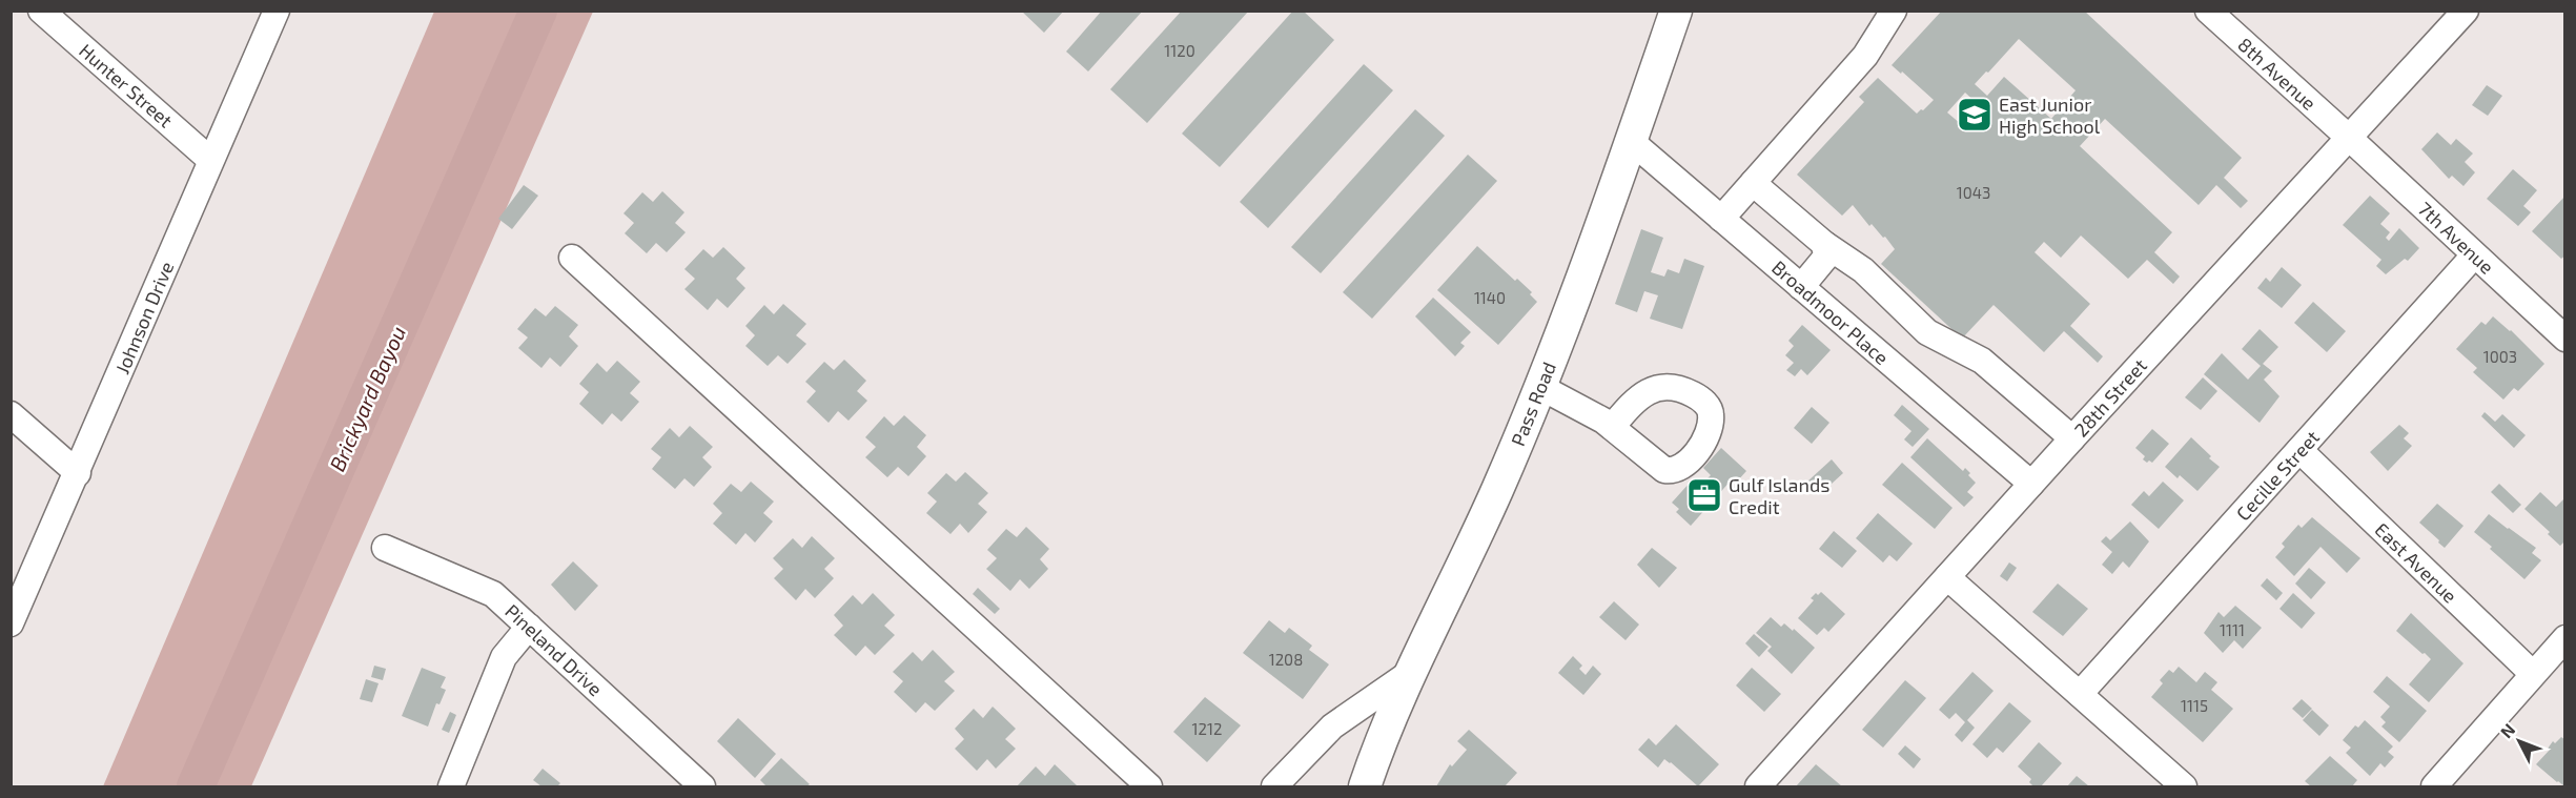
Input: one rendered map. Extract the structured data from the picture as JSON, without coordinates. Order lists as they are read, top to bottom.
{
  "streets": {
    "main road": ["Pass Road"],
    "street": [
      "8th Avenue",
      "Hunter Street",
      "7th Avenue",
      "Broadmoor Place",
      "Johnson Drive",
      "28th Street",
      "Cecille Street",
      "East Avenue",
      "Pineland Drive"
    ]
  },
  "crossings": [
    ["8th Avenue", "7th Avenue"],
    ["8th Avenue", "28th Street"],
    ["Hunter Street", "Johnson Drive"],
    ["7th Avenue", "28th Street"],
    ["7th Avenue", "Cecille Street"],
    ["Broadmoor Place", "28th Street"],
    ["Broadmoor Place", "Pass Road"],
    ["Cecille Street", "East Avenue"]
  ],
  "water": ["Brickyard Bayou"],
  "places": {
    "school or university": ["East Junior High School"],
    "office": ["Gulf Islands Credit"]
  },
  "house_numbers": [
    "1120",
    "1043",
    "1140",
    "1003",
    "1111",
    "1208",
    "1115",
    "1212"
  ],
  "north": "top left"
}
